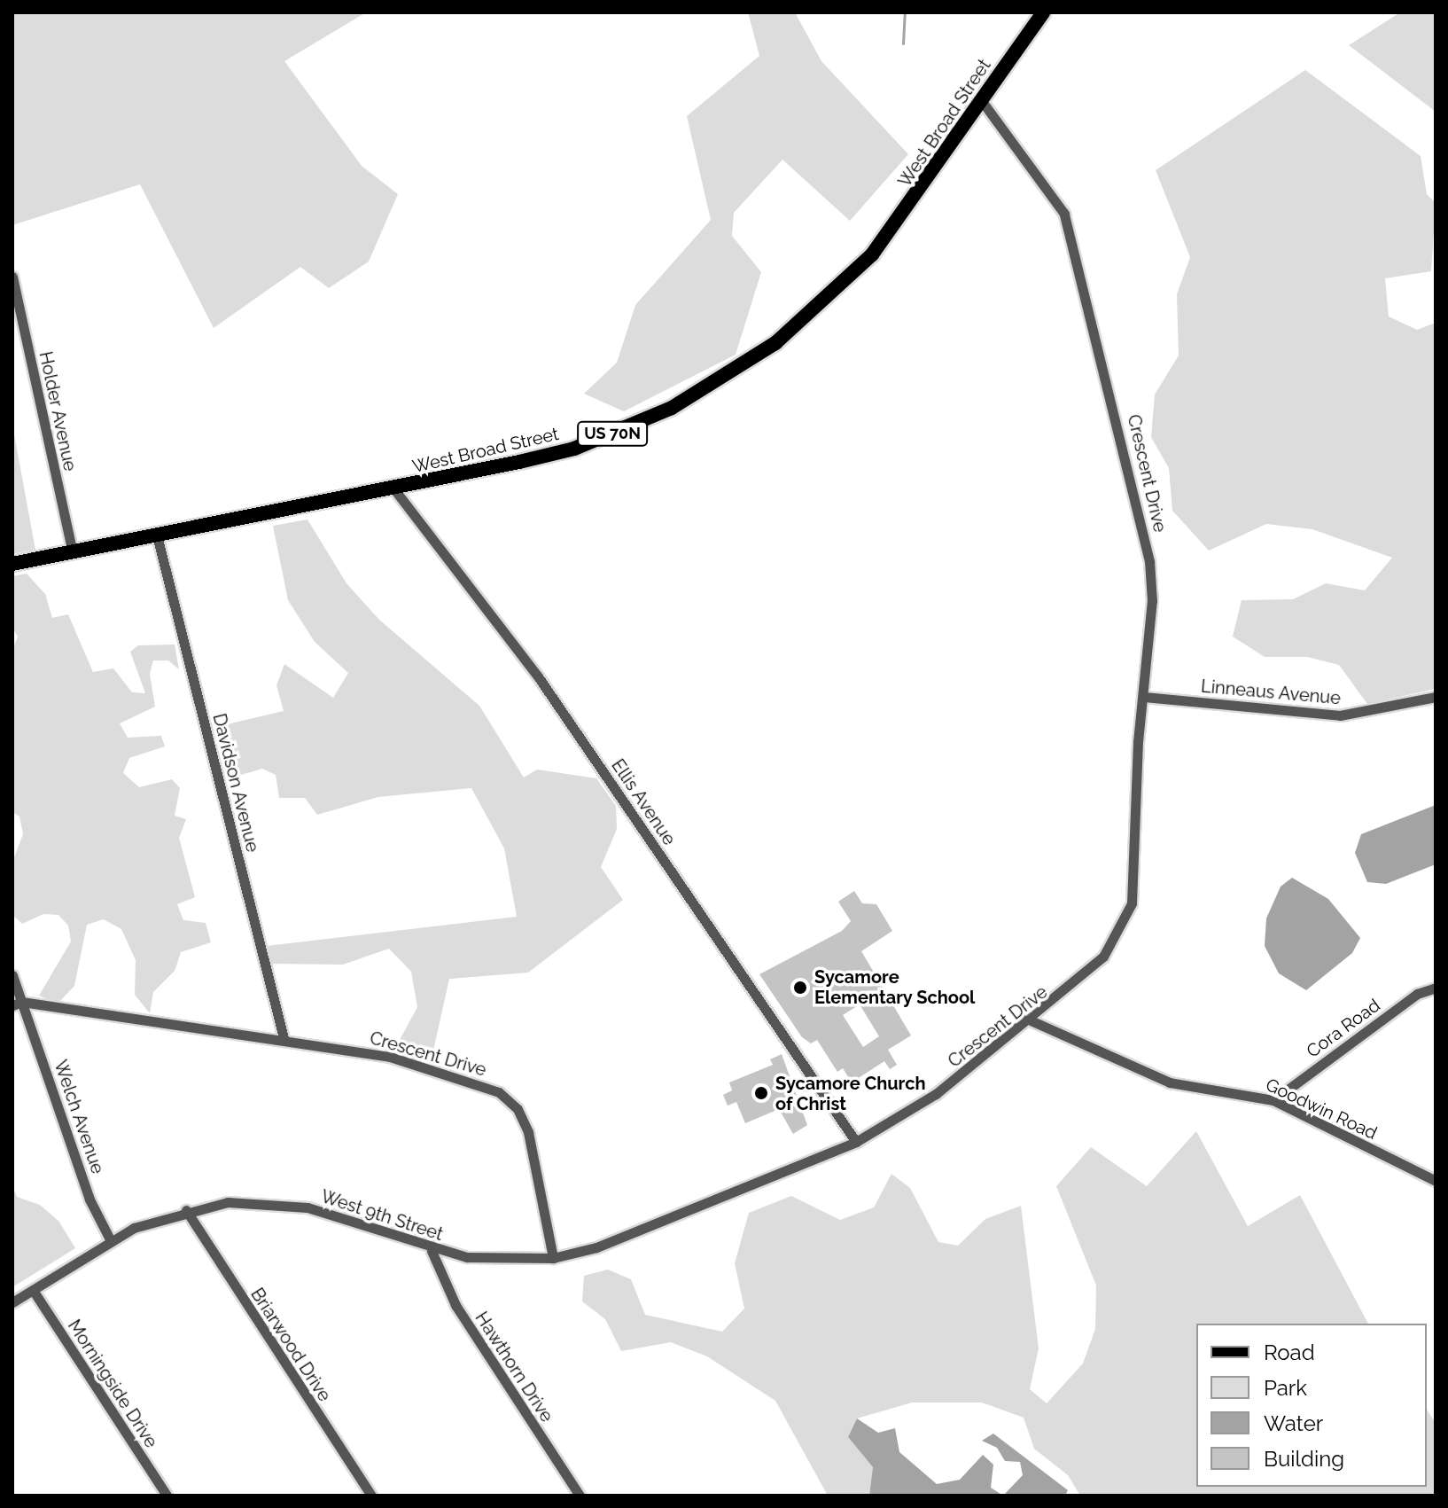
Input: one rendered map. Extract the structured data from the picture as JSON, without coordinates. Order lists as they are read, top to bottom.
{
  "streets": {
    "main road": ["West Broad Street", "US 70N"],
    "street": [
      "Holder Avenue",
      "Crescent Drive",
      "Linneaus Avenue",
      "Davidson Avenue",
      "Ellis Avenue",
      "Cora Road",
      "Goodwin Road",
      "Welch Avenue",
      "West 9th Street",
      "Briarwood Drive",
      "Hawthorn Drive",
      "Morningside Drive"
    ]
  },
  "crossings": [
    ["West Broad Street", "Holder Avenue"],
    ["West Broad Street", "Crescent Drive"],
    ["West Broad Street", "Davidson Avenue"],
    ["West Broad Street", "Ellis Avenue"],
    ["Crescent Drive", "Linneaus Avenue"],
    ["Crescent Drive", "Davidson Avenue"],
    ["Crescent Drive", "Ellis Avenue"],
    ["Crescent Drive", "Goodwin Road"],
    ["Crescent Drive", "Welch Avenue"],
    ["Crescent Drive", "West 9th Street"],
    ["Cora Road", "Goodwin Road"],
    ["Welch Avenue", "West 9th Street"],
    ["West 9th Street", "Briarwood Drive"],
    ["West 9th Street", "Hawthorn Drive"],
    ["West 9th Street", "Morningside Drive"]
  ],
  "places": ["Sycamore Elementary School", "Sycamore Church of Christ"],
  "legend": [
    "Road",
    "Park",
    "Water",
    "Building"
  ]
}
